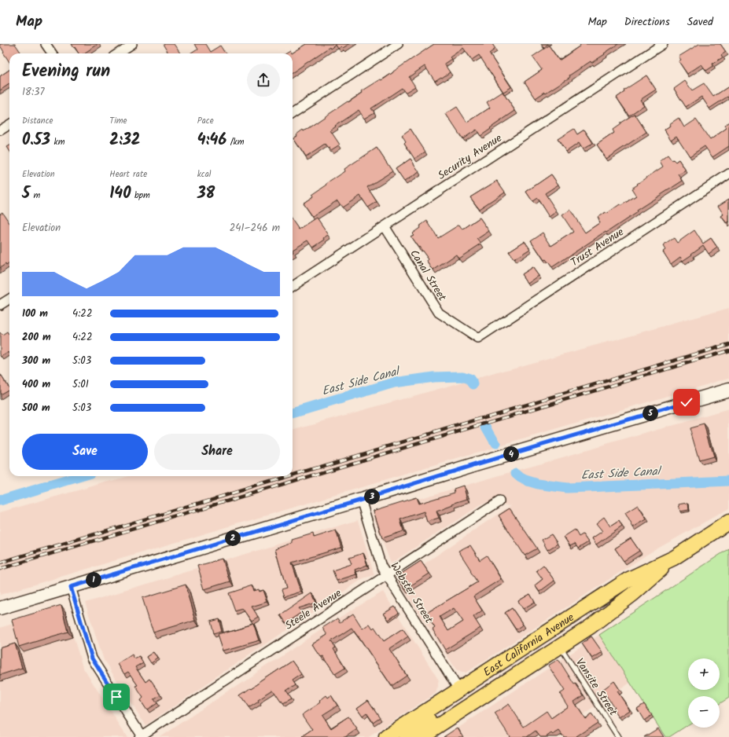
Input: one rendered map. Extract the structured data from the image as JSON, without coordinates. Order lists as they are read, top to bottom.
{
  "streets": {
    "main road": ["East California Avenue"],
    "street": [
      "Security Avenue",
      "Trust Avenue",
      "Canal Street",
      "Webster Street",
      "Steele Avenue"
    ],
    "lane": ["Vansite Street"]
  },
  "crossings": [
    ["Security Avenue", "Canal Street"],
    ["Trust Avenue", "Canal Street"],
    ["Webster Street", "Steele Avenue"],
    ["Webster Street", "East California Avenue"],
    ["East California Avenue", "Vansite Street"]
  ],
  "water": ["East Side Canal"],
  "page": {
    "header": "Map",
    "nav": ["Map", "Directions", "Saved"],
    "heading": ["Evening run", "18:37"],
    "stats": [
      ["Distance", "0.53 km"],
      ["Time", "2:32"],
      ["Pace", "4:46 /km"],
      ["Elevation", "5 m"],
      ["Heart rate", "140 bpm"],
      ["kcal", "38"]
    ],
    "chart": ["Elevation", "241–246 m"],
    "list": [
      {
        "name": "100 m",
        "note": "4:22"
      },
      {
        "name": "200 m",
        "note": "4:22"
      },
      {
        "name": "300 m",
        "note": "5:03"
      },
      {
        "name": "400 m",
        "note": "5:01"
      },
      {
        "name": "500 m",
        "note": "5:03"
      }
    ],
    "pins": [
      "5",
      "4",
      "3",
      "2",
      "1"
    ],
    "buttons": ["Save", "Share"],
    "map_buttons": ["+", "−"]
  }
}
